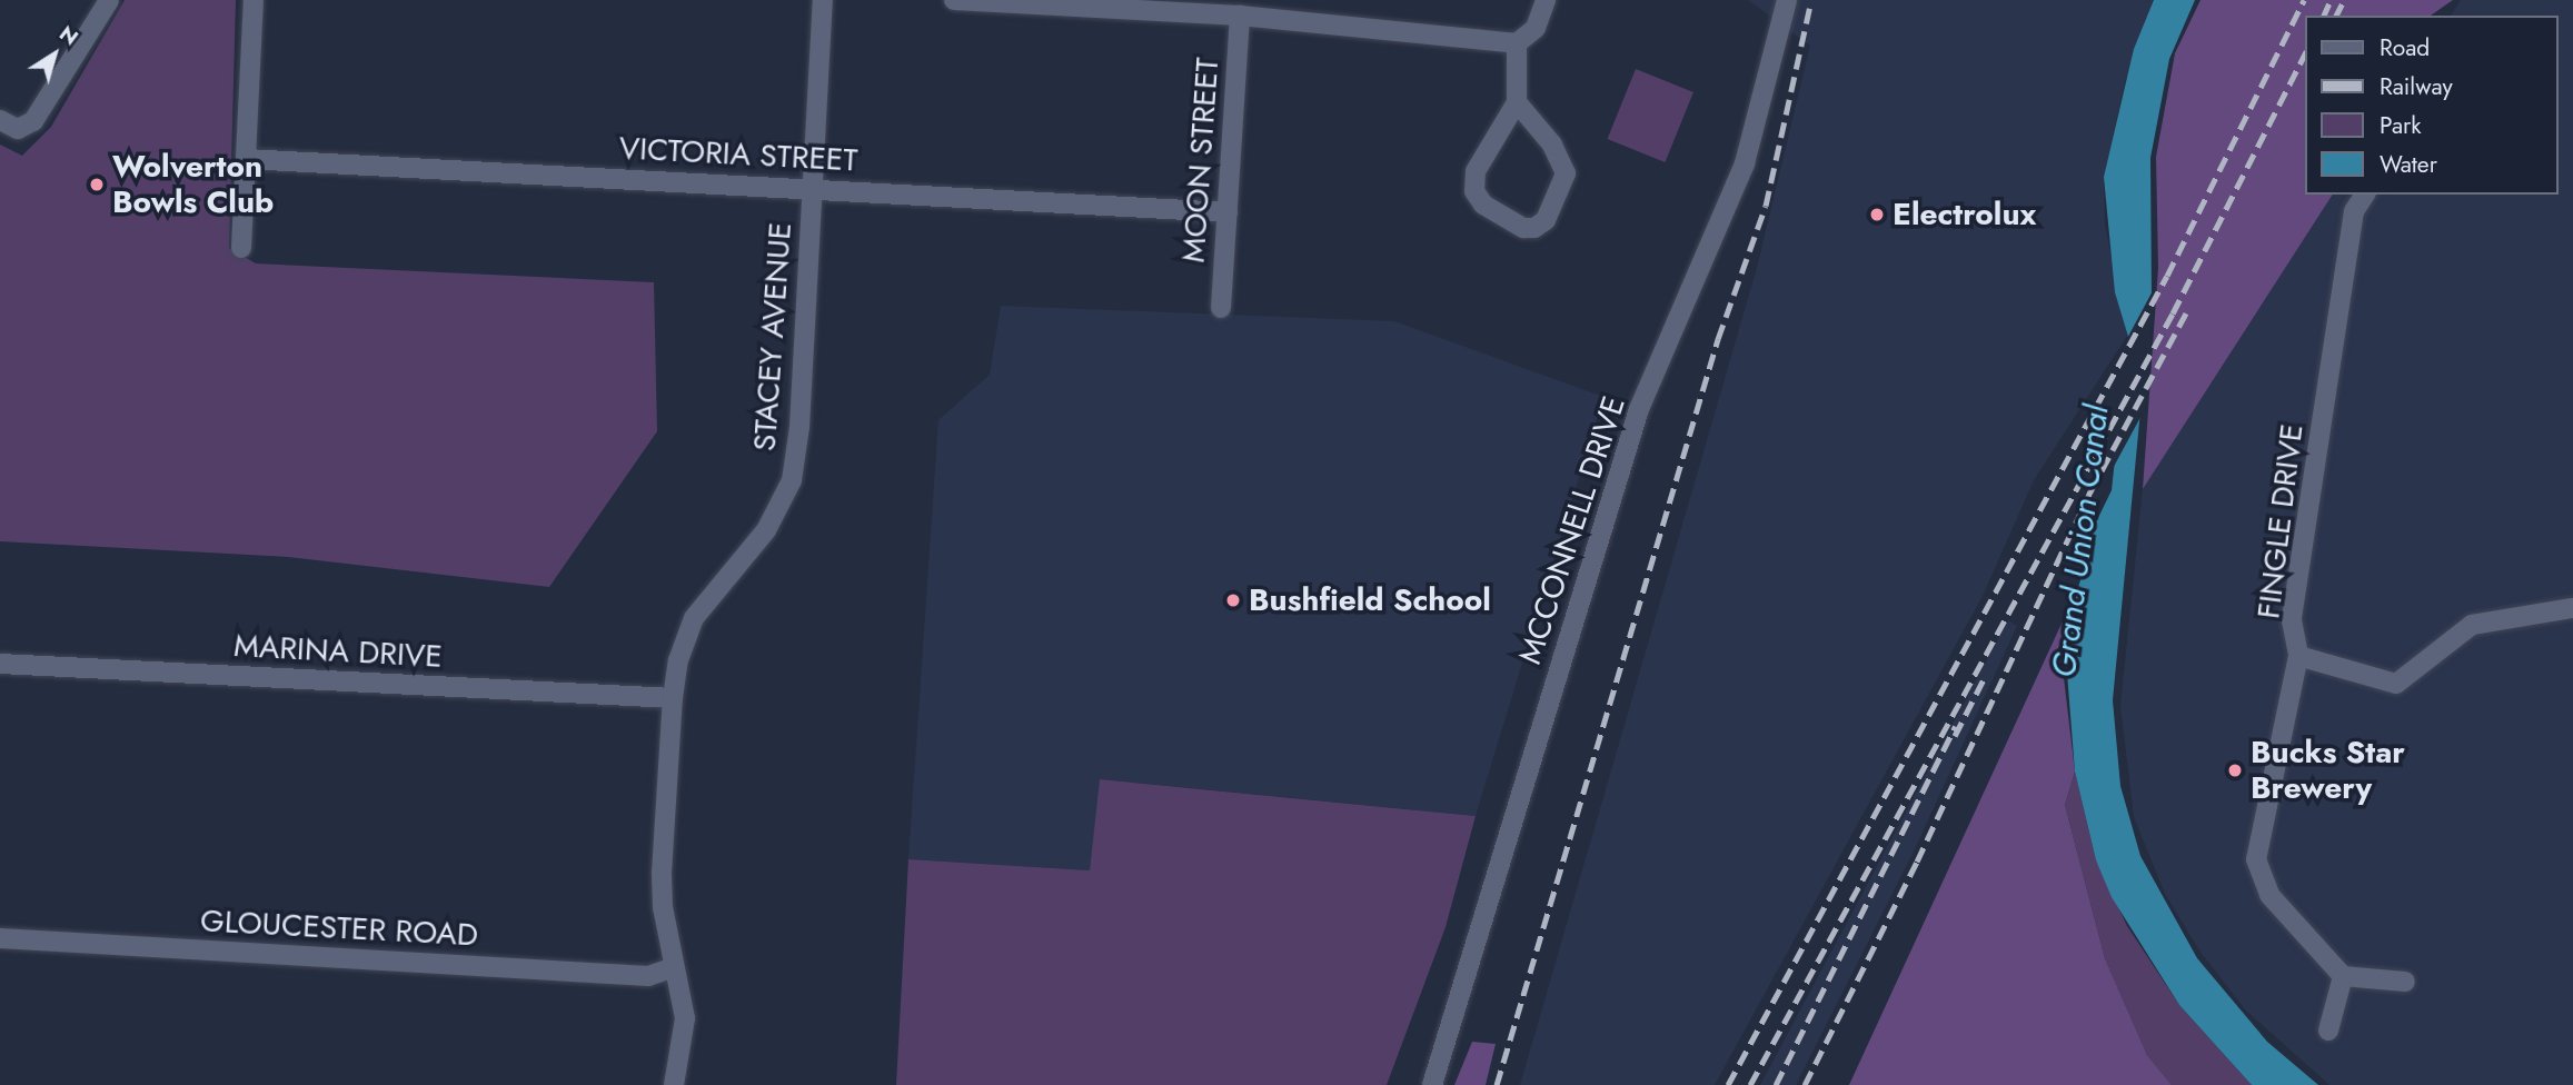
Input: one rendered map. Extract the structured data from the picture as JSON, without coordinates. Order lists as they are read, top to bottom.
{
  "streets": {
    "street": [
      "VICTORIA STREET",
      "MOON STREET",
      "STACEY AVENUE",
      "FINGLE DRIVE",
      "MCCONNELL DRIVE",
      "MARINA DRIVE",
      "GLOUCESTER ROAD"
    ]
  },
  "crossings": [
    ["VICTORIA STREET", "MOON STREET"],
    ["VICTORIA STREET", "STACEY AVENUE"],
    ["STACEY AVENUE", "MARINA DRIVE"],
    ["STACEY AVENUE", "GLOUCESTER ROAD"]
  ],
  "water": ["Grand Union Canal"],
  "places": [
    "Wolverton Bowls Club",
    "Electrolux",
    "Bushfield School",
    "Bucks Star Brewery"
  ],
  "legend": [
    "Road",
    "Railway",
    "Park",
    "Water"
  ],
  "north": "top right"
}
